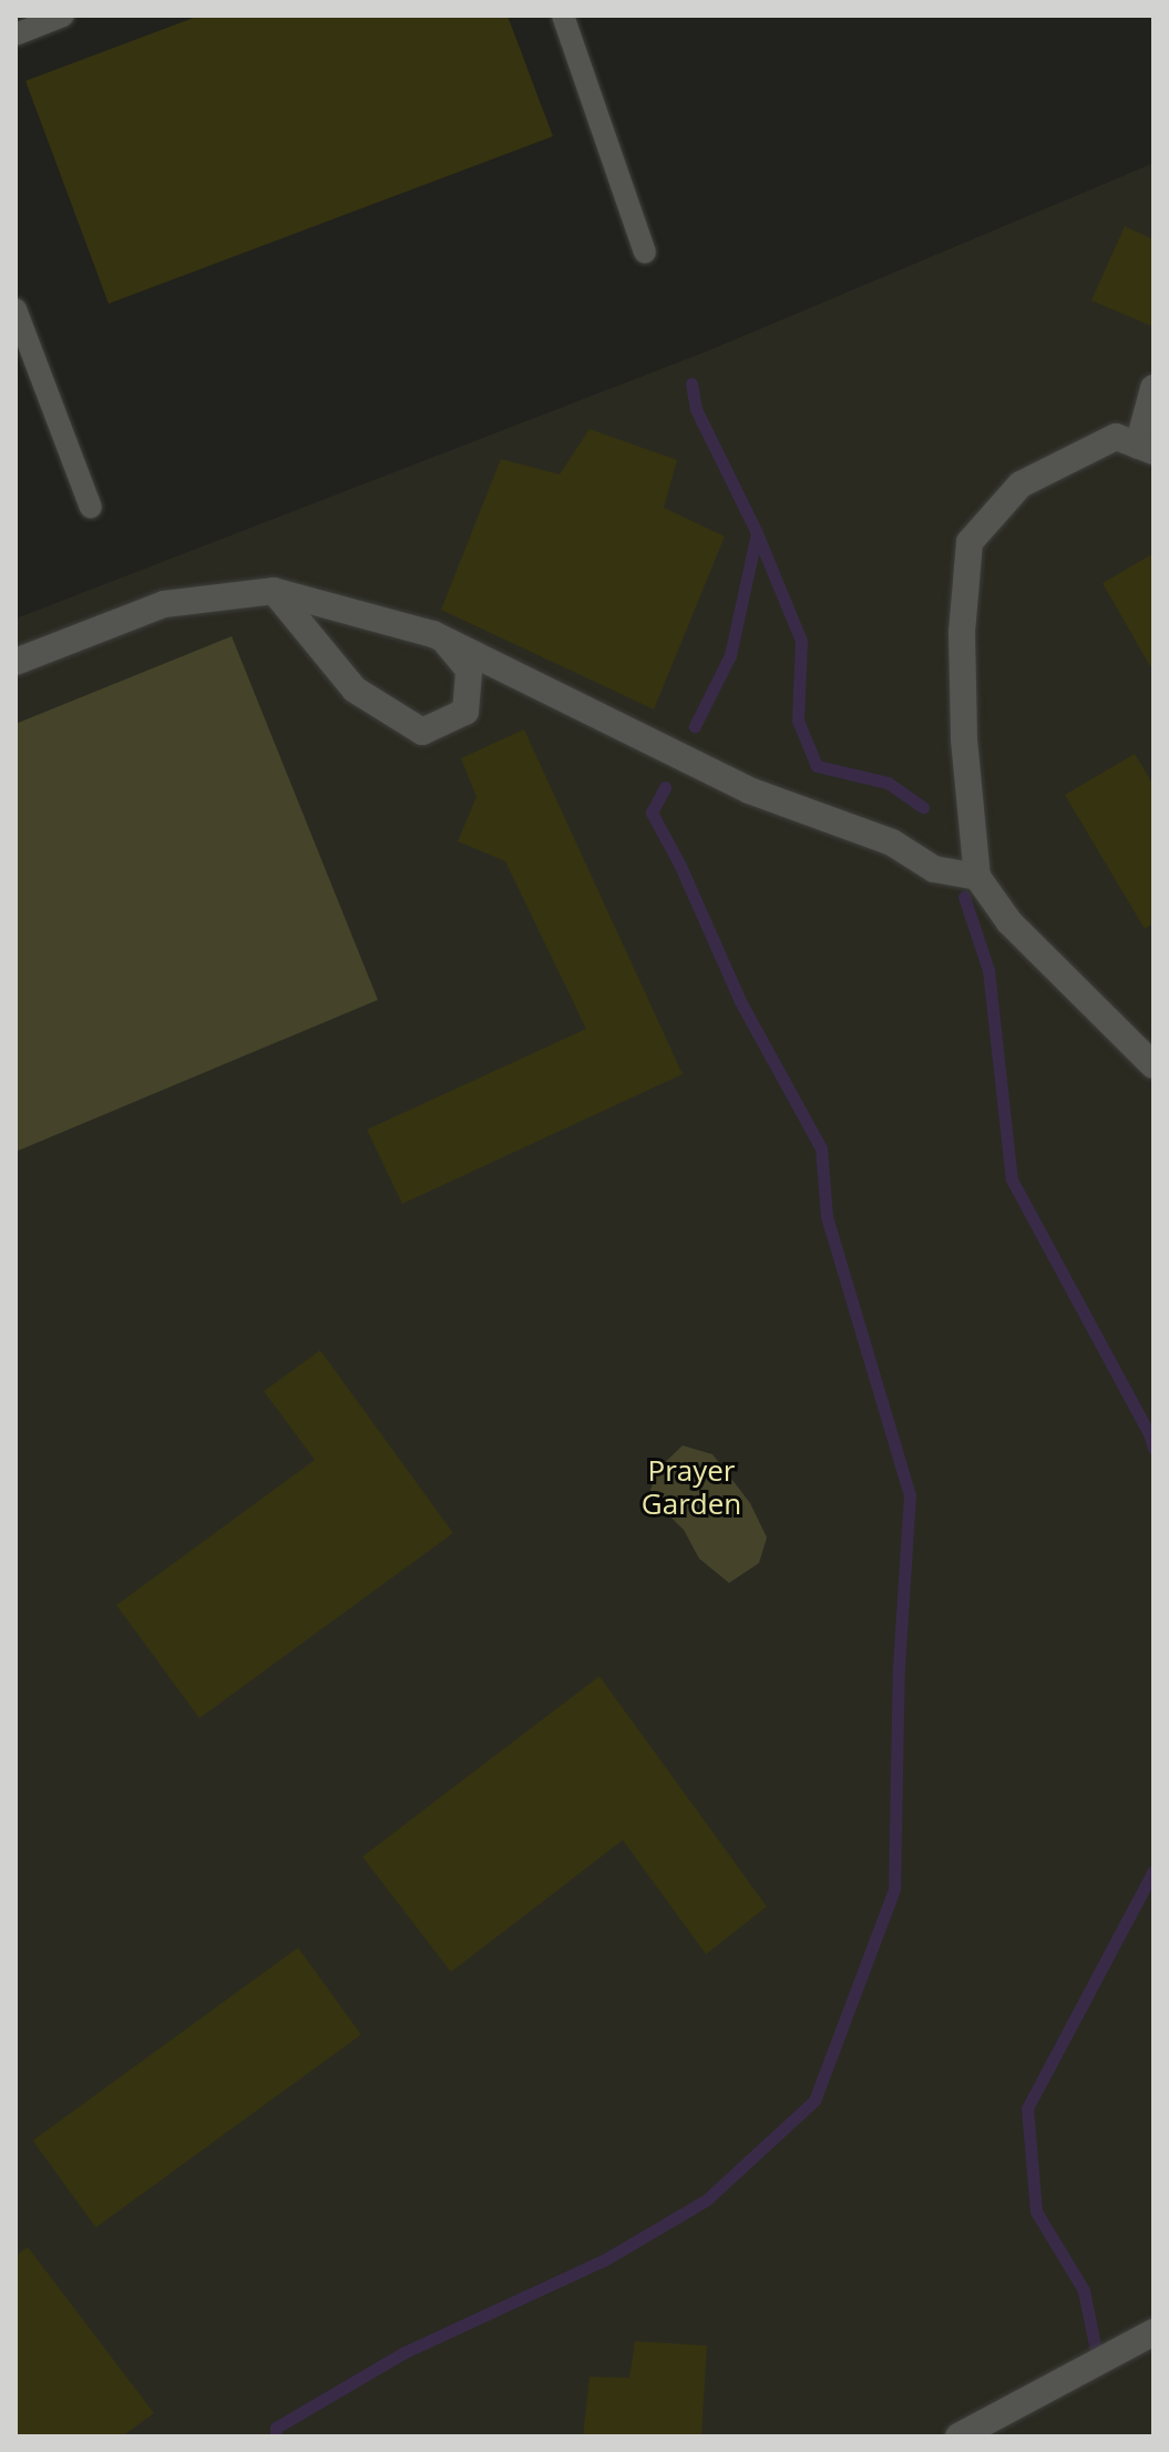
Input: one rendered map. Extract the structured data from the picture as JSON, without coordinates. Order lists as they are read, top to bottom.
{
  "parks": ["Prayer Garden"]
}
